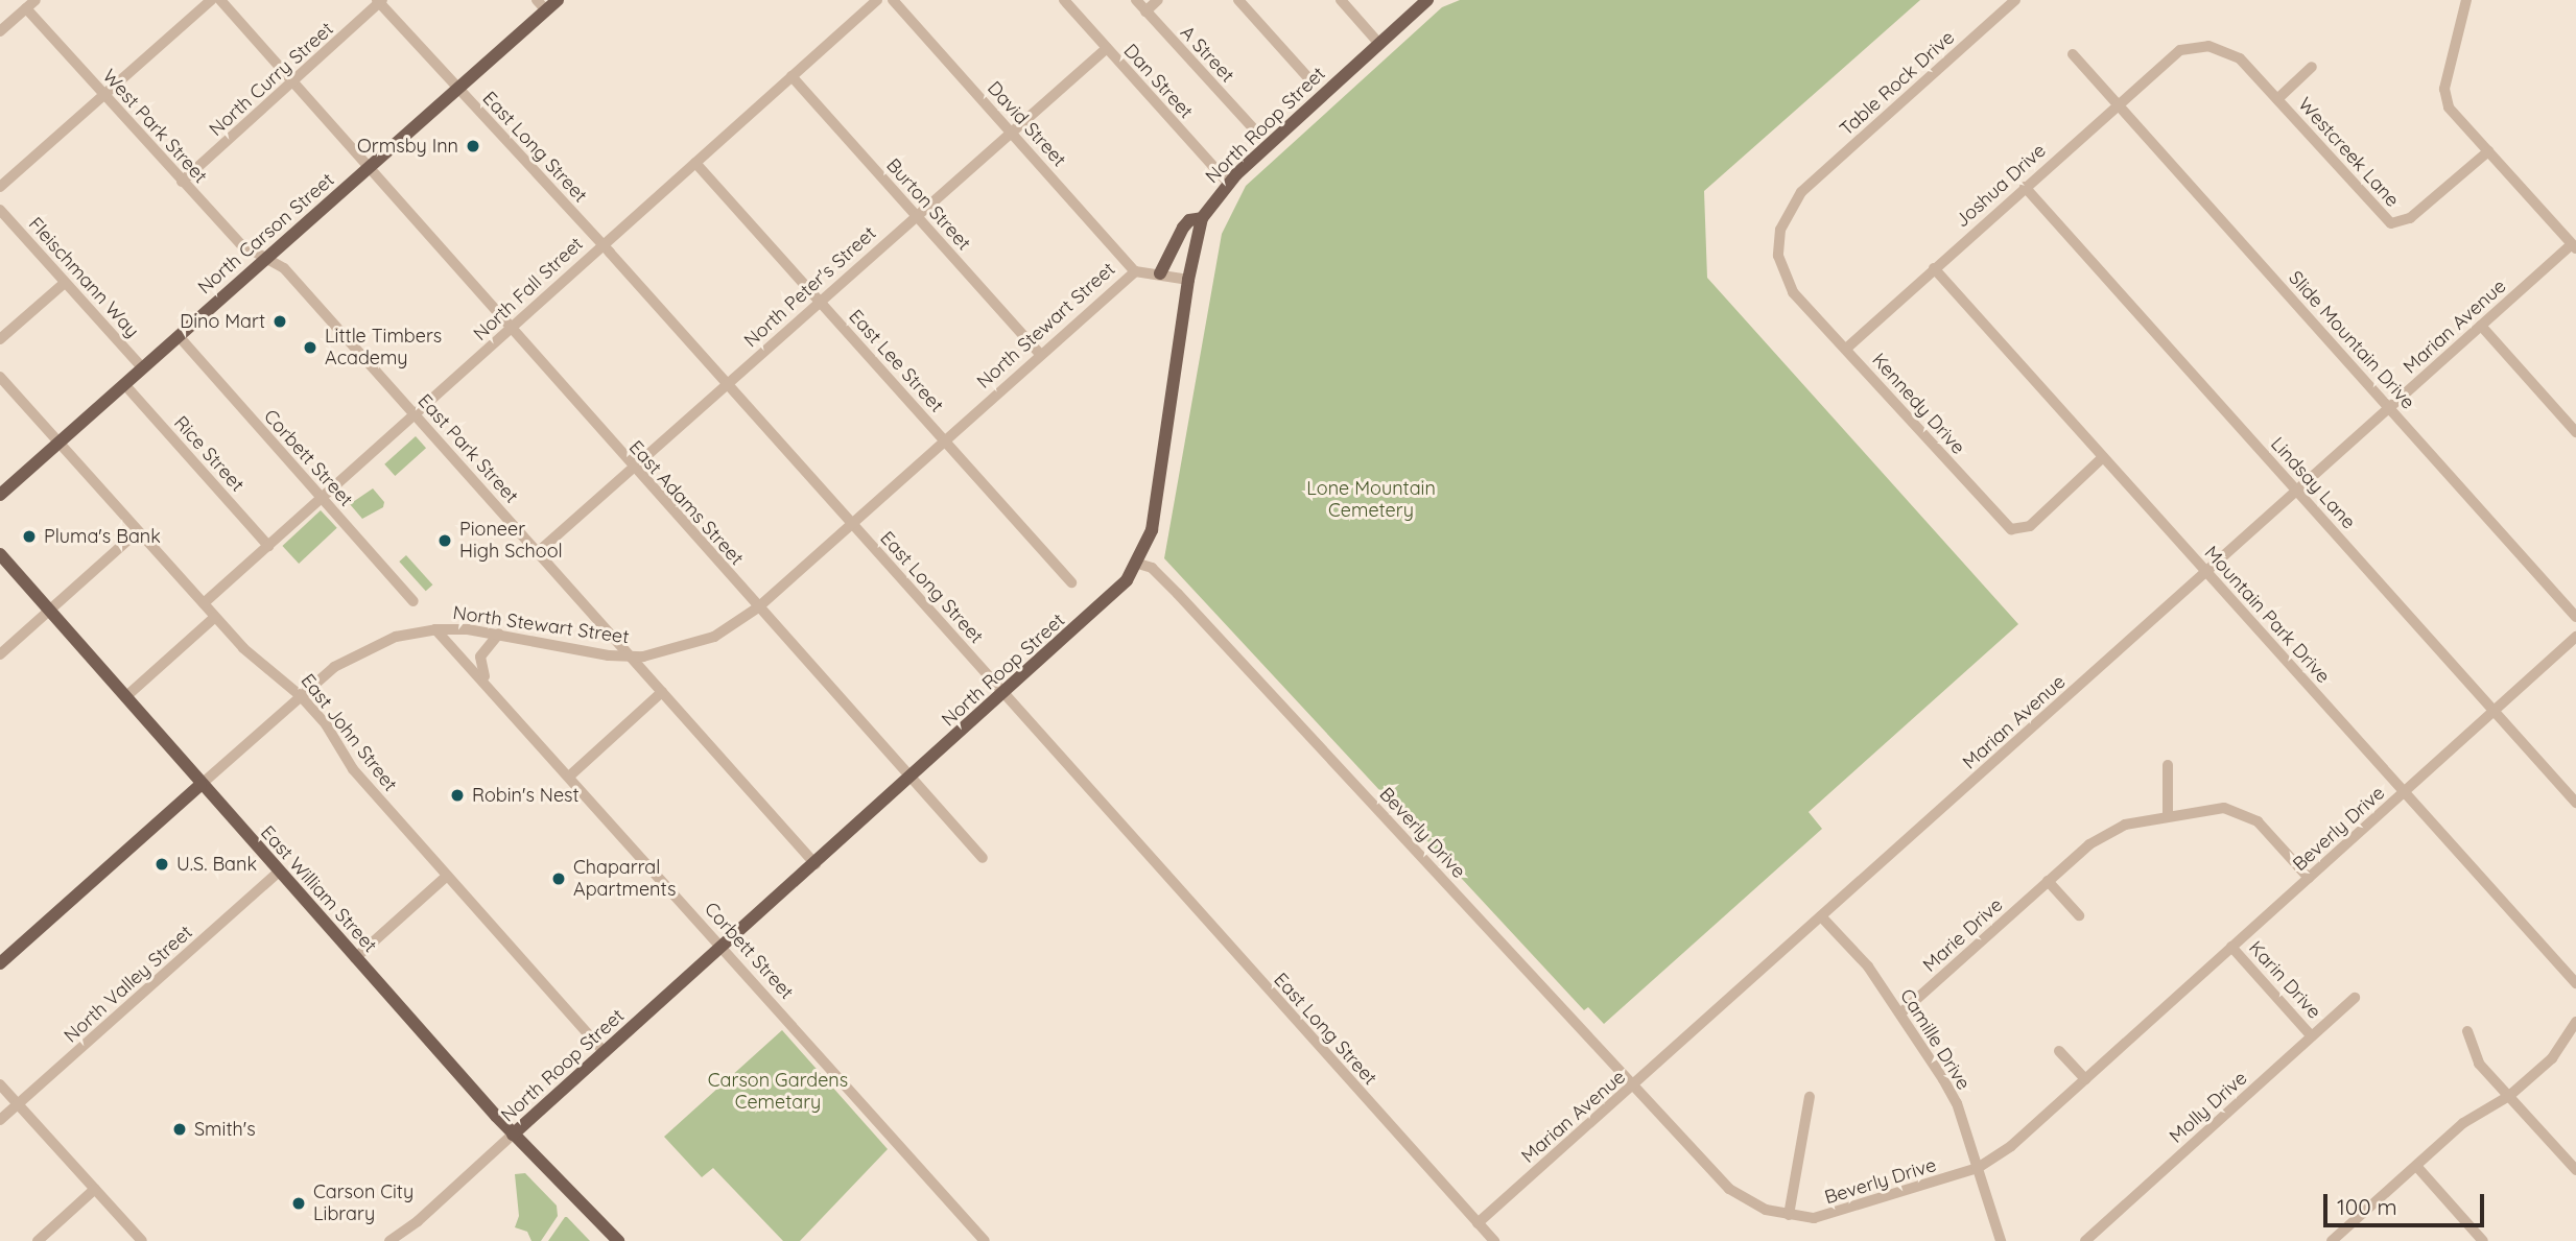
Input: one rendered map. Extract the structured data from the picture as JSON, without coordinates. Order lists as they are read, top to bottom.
{
  "streets": {
    "main road": [
      "North Roop Street",
      "North Carson Street",
      "North Stewart Street",
      "East William Street"
    ],
    "street": [
      "A Street",
      "North Curry Street",
      "Dan Street",
      "Table Rock Drive",
      "David Street",
      "West Park Street",
      "East Long Street",
      "Westcreek Lane",
      "Joshua Drive",
      "Burton Street",
      "Fleischmann Way",
      "North Peter's Street",
      "North Fall Street",
      "Marian Avenue",
      "Slide Mountain Drive",
      "East Lee Street",
      "Kennedy Drive",
      "East Park Street",
      "Rice Street",
      "Corbett Street",
      "Lindsay Lane",
      "East Adams Street",
      "Mountain Park Drive",
      "East John Street",
      "Beverly Drive",
      "Marie Drive",
      "Karin Drive",
      "North Valley Street",
      "Camille Drive",
      "Molly Drive"
    ]
  },
  "crossings": [
    ["North Curry Street", "West Park Street"],
    ["North Curry Street", "East Long Street"],
    ["North Curry Street", "East Adams Street"],
    ["Dan Street", "North Roop Street"],
    ["Dan Street", "North Peter's Street"],
    ["Table Rock Drive", "Kennedy Drive"],
    ["David Street", "North Peter's Street"],
    ["David Street", "North Stewart Street"],
    ["North Roop Street", "East Long Street"],
    ["North Roop Street", "North Stewart Street"],
    ["North Roop Street", "East Park Street"],
    ["North Roop Street", "Corbett Street"],
    ["North Roop Street", "East Adams Street"],
    ["North Roop Street", "East John Street"],
    ["North Roop Street", "Beverly Drive"],
    ["North Roop Street", "East William Street"],
    ["West Park Street", "North Carson Street"],
    ["West Park Street", "East Park Street"],
    ["East Long Street", "North Carson Street"],
    ["East Long Street", "North Peter's Street"],
    ["East Long Street", "North Fall Street"],
    ["East Long Street", "North Stewart Street"],
    ["East Long Street", "Marian Avenue"],
    ["Westcreek Lane", "Joshua Drive"],
    ["Joshua Drive", "Slide Mountain Drive"],
    ["Joshua Drive", "Kennedy Drive"],
    ["Joshua Drive", "Lindsay Lane"],
    ["Joshua Drive", "Mountain Park Drive"],
    ["Burton Street", "North Peter's Street"],
    ["Burton Street", "North Fall Street"],
    ["Burton Street", "North Stewart Street"],
    ["North Carson Street", "Fleischmann Way"],
    ["North Carson Street", "East Park Street"],
    ["North Carson Street", "Rice Street"],
    ["North Carson Street", "Corbett Street"],
    ["North Carson Street", "East Adams Street"],
    ["North Carson Street", "East John Street"],
    ["North Peter's Street", "East Lee Street"],
    ["North Peter's Street", "East Park Street"],
    ["North Peter's Street", "East Adams Street"],
    ["North Fall Street", "East Lee Street"],
    ["North Fall Street", "East Park Street"],
    ["North Fall Street", "Rice Street"],
    ["North Fall Street", "Corbett Street"],
    ["North Fall Street", "East Adams Street"],
    ["North Fall Street", "East John Street"],
    ["North Stewart Street", "East Lee Street"],
    ["North Stewart Street", "East Park Street"],
    ["North Stewart Street", "Corbett Street"],
    ["North Stewart Street", "East Adams Street"],
    ["North Stewart Street", "East John Street"],
    ["North Stewart Street", "East William Street"],
    ["Marian Avenue", "Slide Mountain Drive"],
    ["Marian Avenue", "Lindsay Lane"],
    ["Marian Avenue", "Mountain Park Drive"],
    ["Marian Avenue", "Beverly Drive"],
    ["Marian Avenue", "Camille Drive"],
    ["Kennedy Drive", "Mountain Park Drive"],
    ["Lindsay Lane", "Beverly Drive"],
    ["Mountain Park Drive", "Beverly Drive"],
    ["Beverly Drive", "Marie Drive"],
    ["Beverly Drive", "Karin Drive"],
    ["Beverly Drive", "Camille Drive"],
    ["East William Street", "North Valley Street"],
    ["Marie Drive", "Camille Drive"],
    ["Karin Drive", "Molly Drive"]
  ],
  "parks": ["Lone Mountain Cemetery", "Carson Gardens Cemetary"],
  "places": [
    "Ormsby Inn",
    "Dino Mart",
    "Little Timbers Academy",
    "Pluma's Bank",
    "Pioneer High School",
    "Robin's Nest",
    "U.S. Bank",
    "Chaparral Apartments",
    "Smith's",
    "Carson City Library"
  ],
  "scale_bar": "100 m"
}
